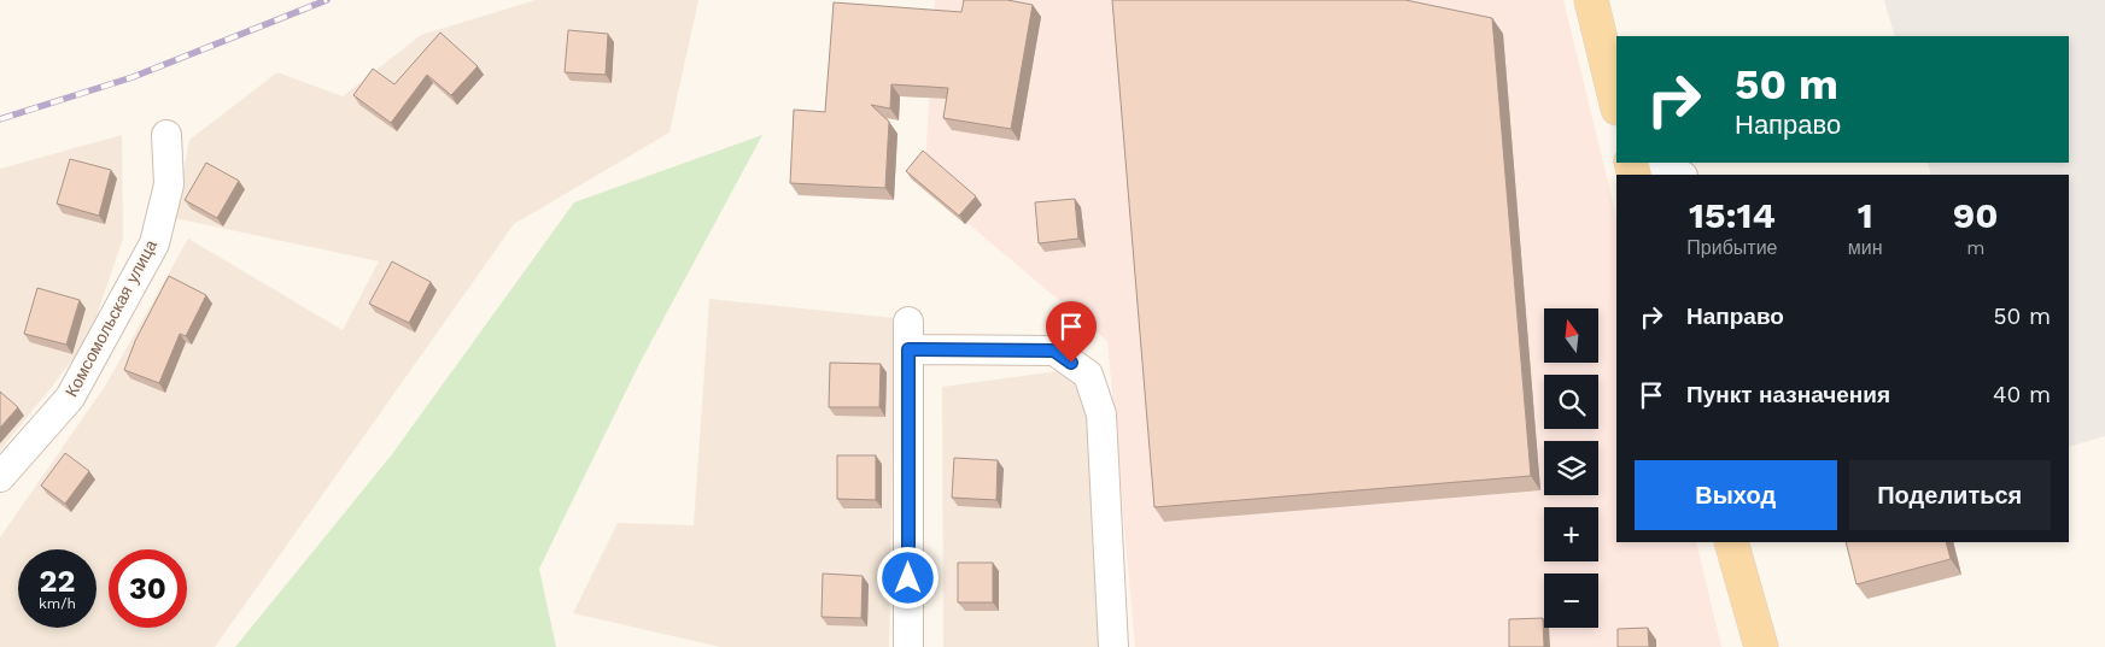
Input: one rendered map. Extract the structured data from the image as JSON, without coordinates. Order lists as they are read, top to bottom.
{
  "streets": {
    "street": ["Комсомольская улица"]
  },
  "north": "top",
  "page": {
    "turn": ["50 m", "Направо"],
    "eta": [
      "15:14",
      "Прибытие",
      "1",
      "мин",
      "90",
      "m"
    ],
    "list": [
      {
        "name": "Направо",
        "value": "50 m"
      },
      {
        "name": "Пункт назначения",
        "value": "40 m"
      }
    ],
    "map_buttons": ["+", "−"],
    "buttons": ["Выход", "Поделиться"],
    "speed": "22 km/h",
    "limit": "30"
  }
}
